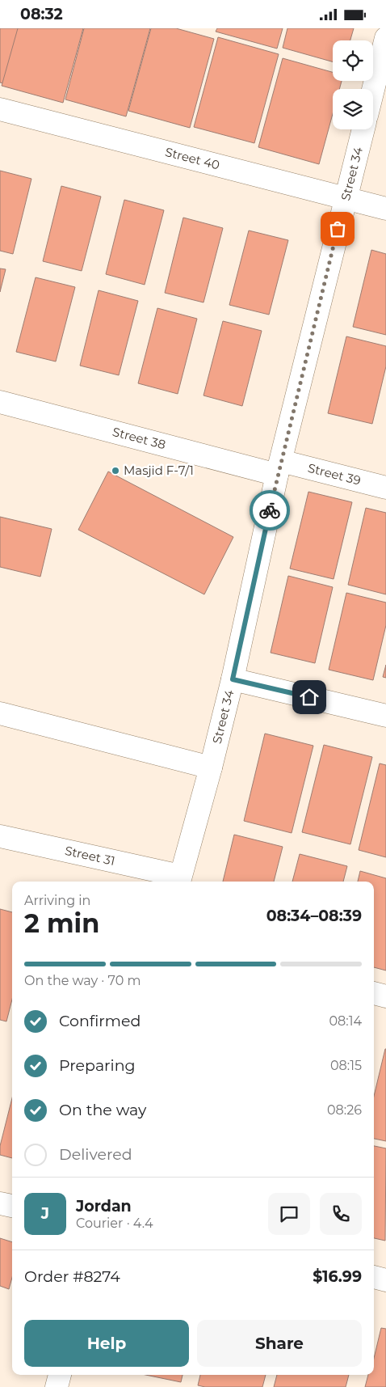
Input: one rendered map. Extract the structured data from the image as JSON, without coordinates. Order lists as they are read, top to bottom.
{
  "streets": {
    "street": [
      "Street 40",
      "Street 34",
      "Street 38",
      "Street 39",
      "Street 31"
    ]
  },
  "crossings": [
    ["Street 40", "Street 34"],
    ["Street 34", "Street 38"],
    ["Street 34", "Street 39"],
    ["Street 34", "Street 31"],
    ["Street 38", "Street 39"]
  ],
  "places": ["Masjid F-7/1"],
  "page": {
    "status": "08:32",
    "heading": ["2 min", "Arriving in", "08:34–08:39"],
    "panel": [
      "Jordan",
      "Courier · 4.4",
      "Order #8274",
      "$16.99"
    ],
    "bar": "On the way · 70 m",
    "list": [
      ["Confirmed", "08:14"],
      ["Preparing", "08:15"],
      ["On the way", "08:26"],
      "Delivered"
    ],
    "round": "J",
    "buttons": ["Help", "Share"]
  }
}
